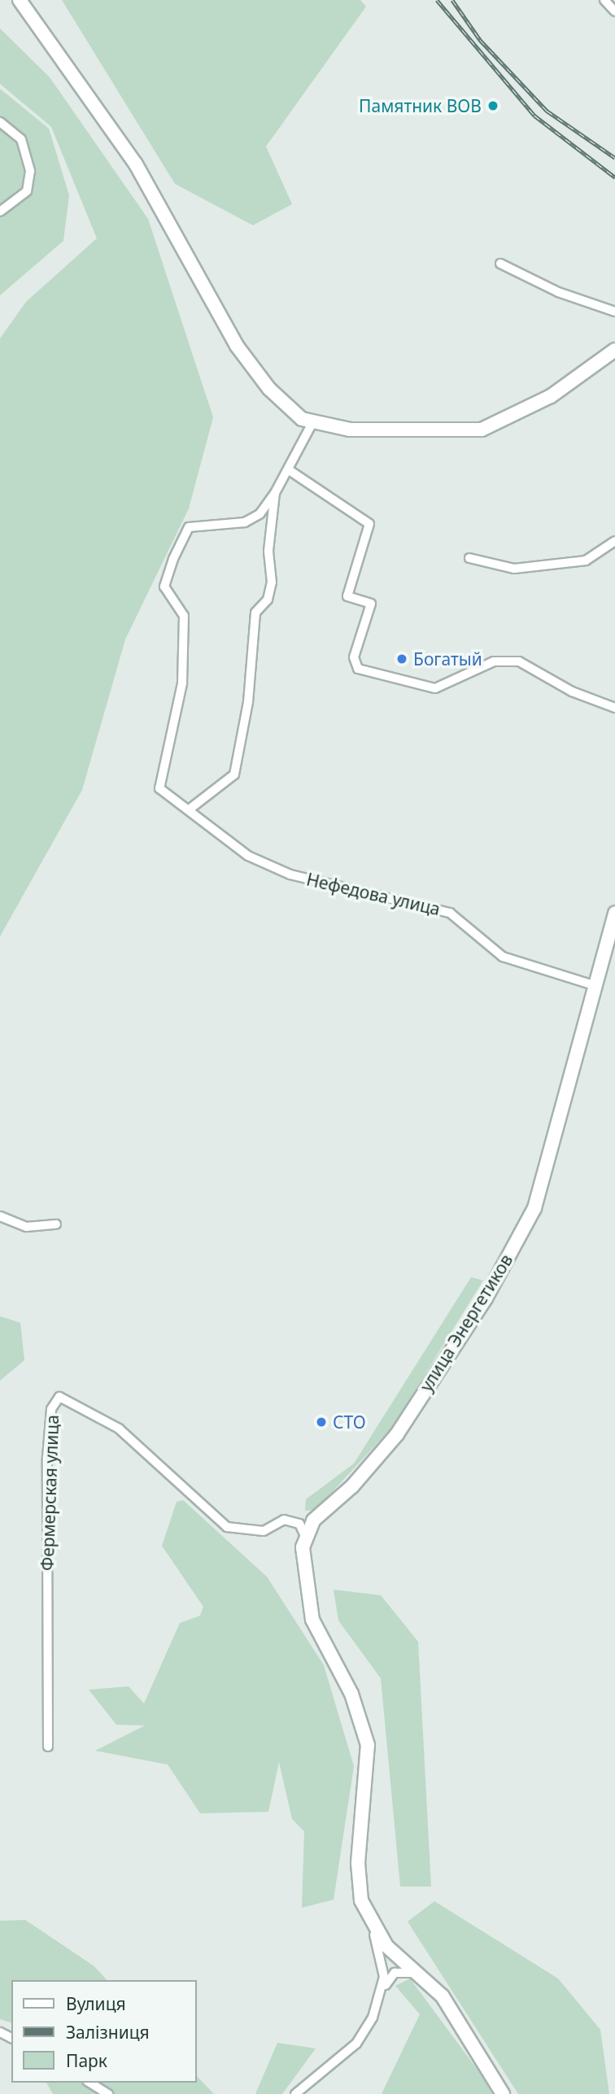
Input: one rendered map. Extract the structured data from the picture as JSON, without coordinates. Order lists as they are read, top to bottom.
{
  "streets": {
    "main road": ["улица Энергетиков"],
    "street": ["Нефедова улица", "Фермерская улица"]
  },
  "crossings": [
    ["Нефедова улица", "улица Энергетиков"],
    ["улица Энергетиков", "Фермерская улица"]
  ],
  "places": ["Памятник ВОВ", "Богатый", "СТО"],
  "legend": ["Вулиця", "Залізниця", "Парк"]
}
